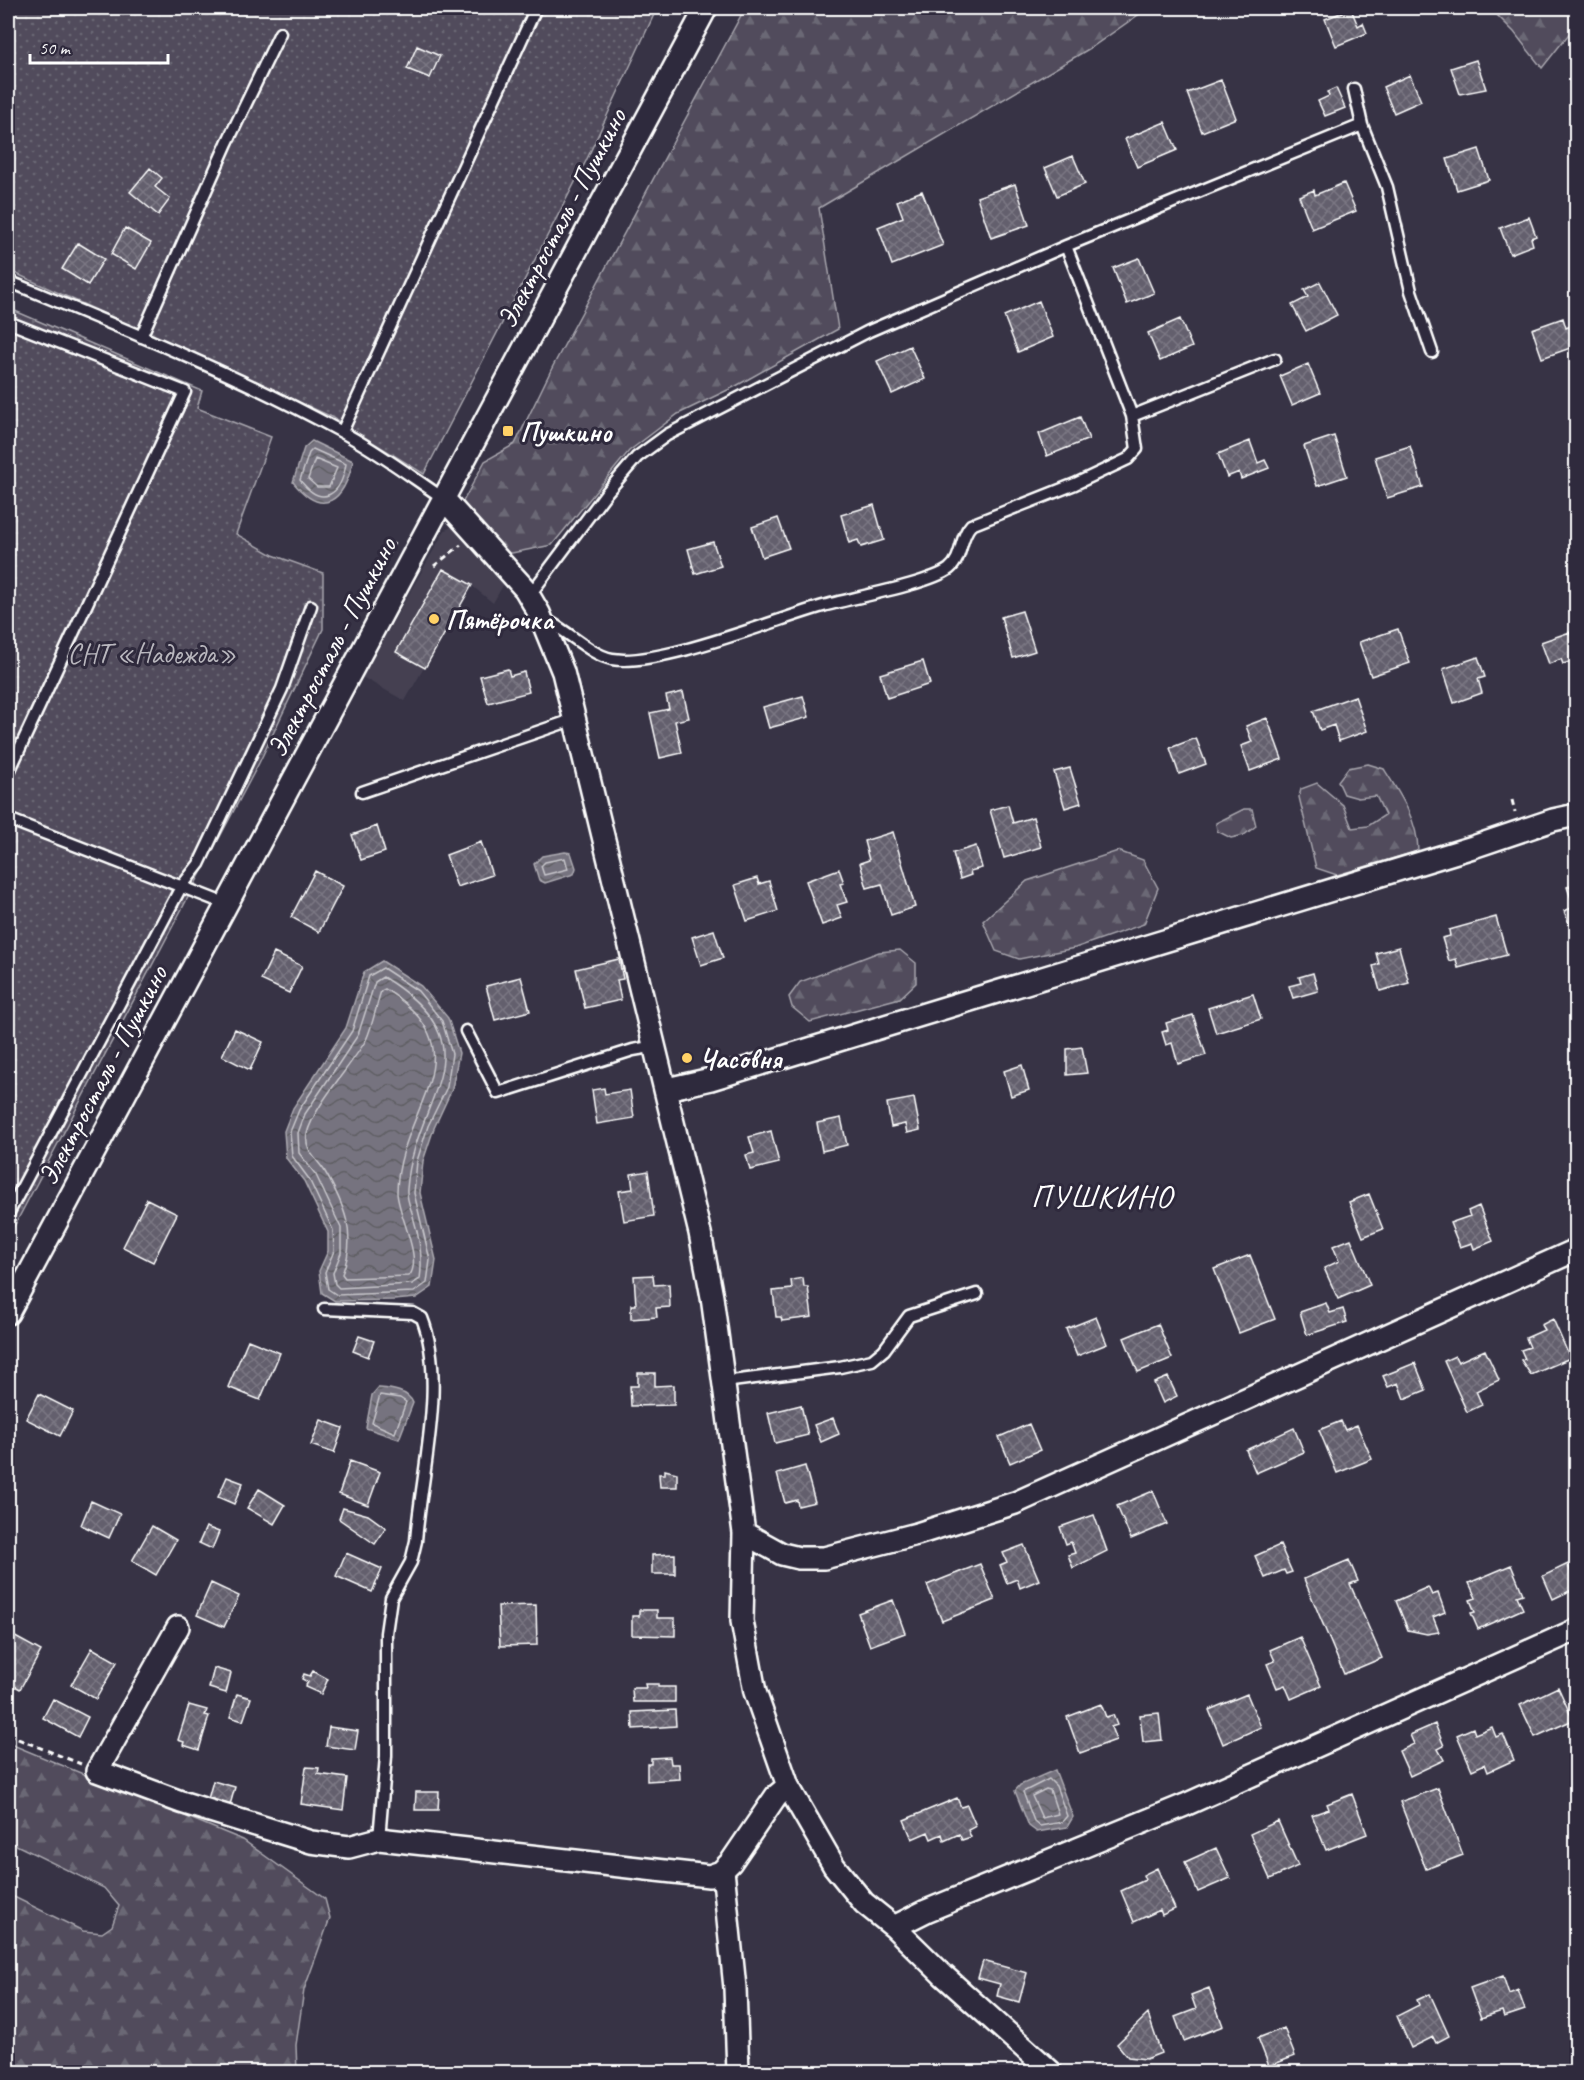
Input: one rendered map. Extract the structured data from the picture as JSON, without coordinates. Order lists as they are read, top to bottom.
{
  "streets": {
    "street": ["Электросталь - Пушкино"]
  },
  "districts": ["ПУШКИНО"],
  "parks": ["СНТ «Надежда»"],
  "places": {
    "transit": ["Пушкино"],
    "other": ["Пятёрочка", "Часовня"]
  },
  "scale_bar": "50 m"
}
